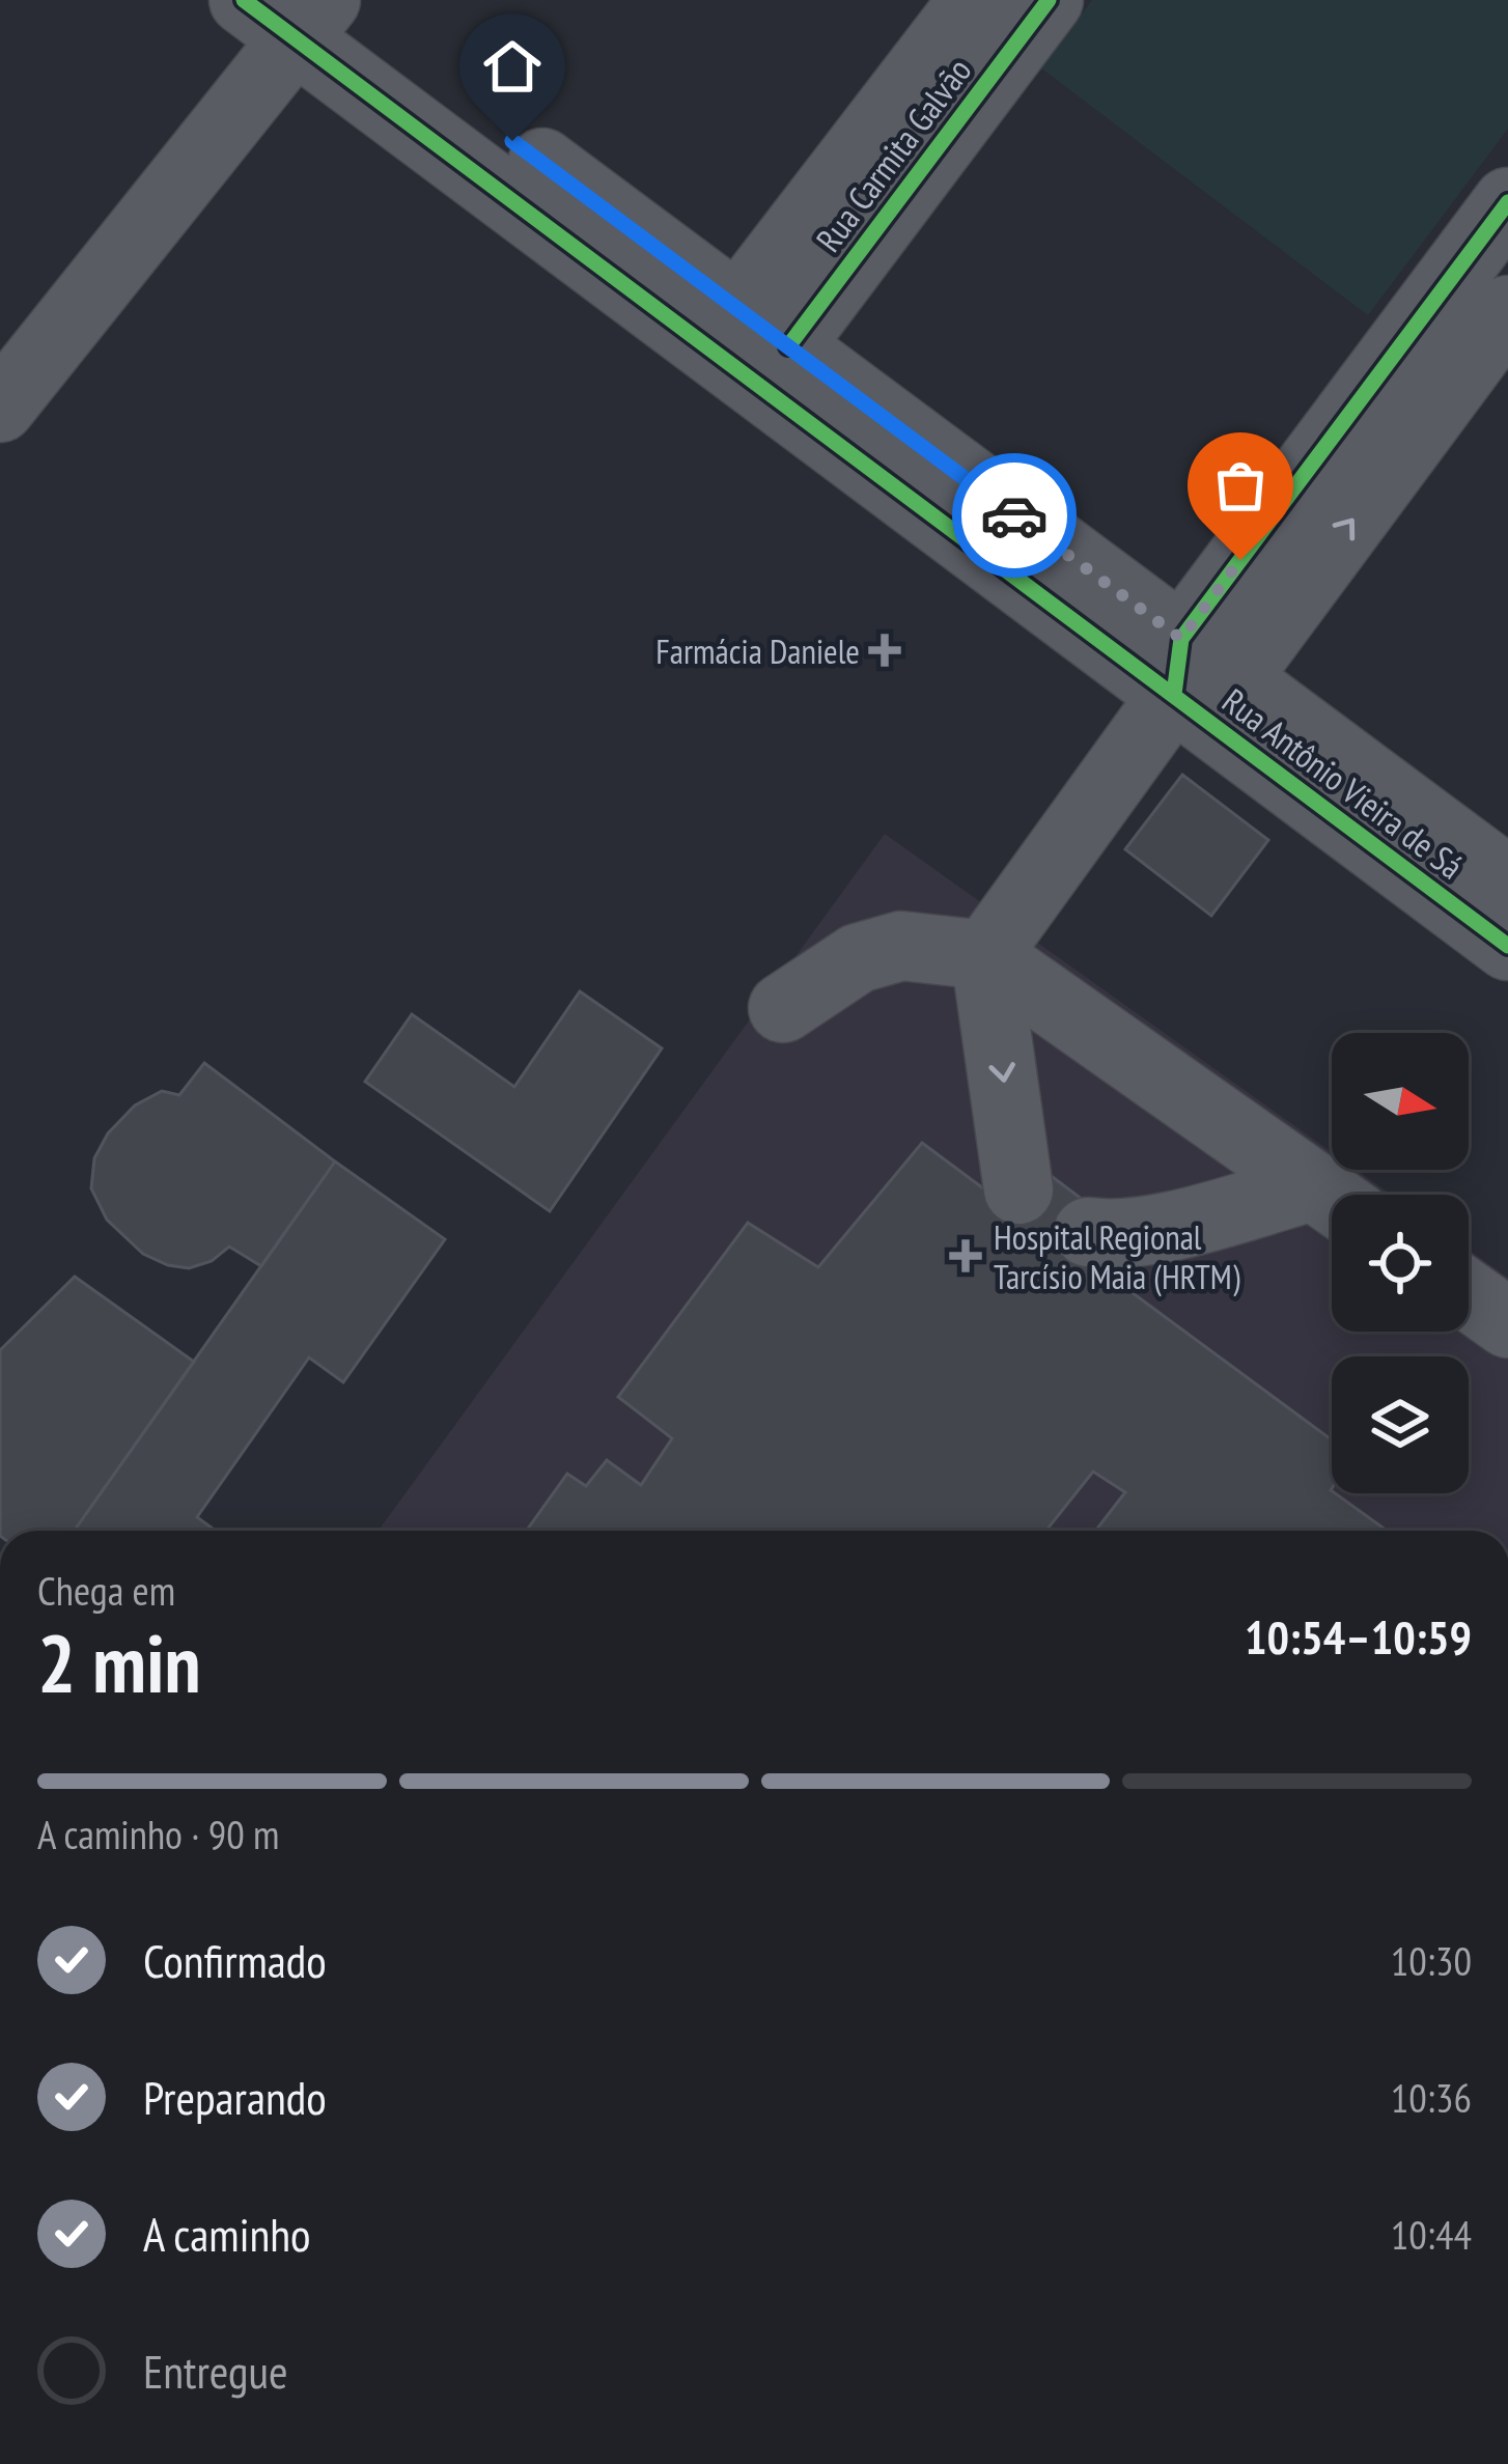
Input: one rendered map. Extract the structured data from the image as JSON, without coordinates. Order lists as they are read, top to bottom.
{
  "streets": {
    "street": ["Rua Carmita Galvão", "Rua Antônio Vieira de Sá"]
  },
  "crossings": [
    ["Rua Carmita Galvão", "Rua Antônio Vieira de Sá"]
  ],
  "places": {
    "health": ["Farmácia Daniele", "Hospital Regional Tarcísio Maia (HRTM)"]
  },
  "north": "right",
  "page": {
    "heading": ["2 min", "Chega em", "10:54–10:59"],
    "bar": "A caminho · 90 m",
    "list": [
      ["Confirmado", "10:30"],
      ["Preparando", "10:36"],
      ["A caminho", "10:44"],
      "Entregue"
    ]
  }
}
